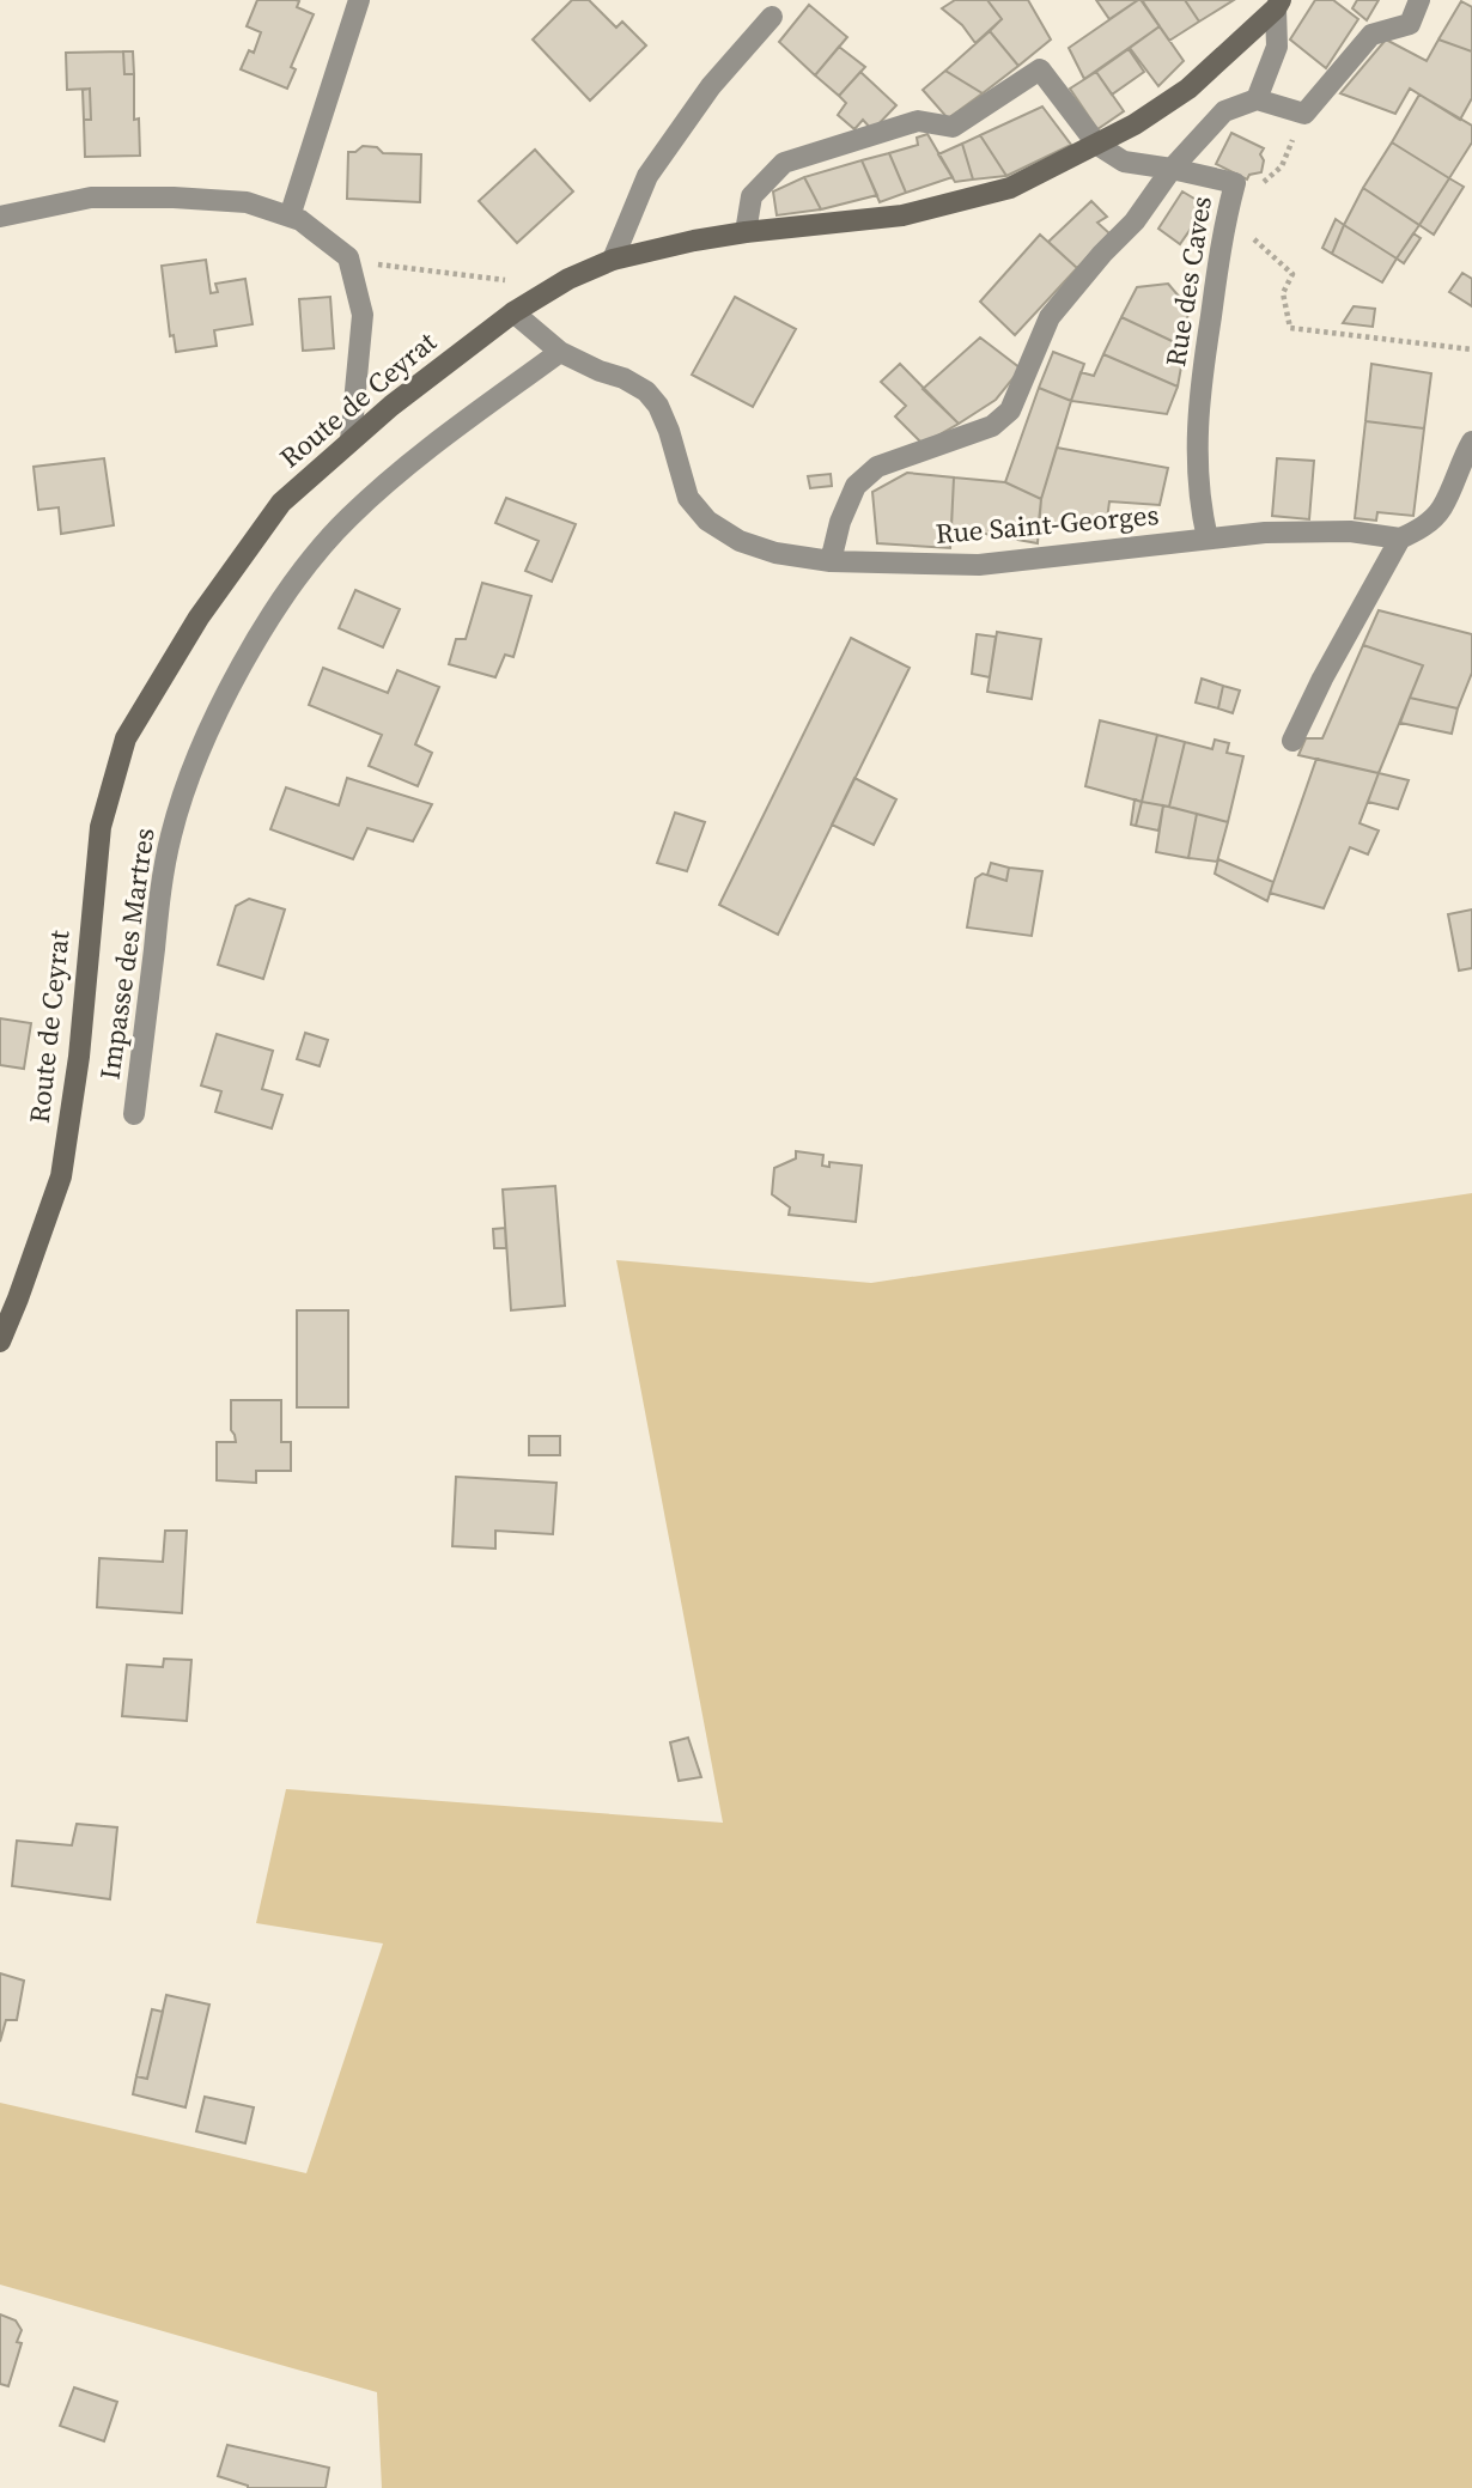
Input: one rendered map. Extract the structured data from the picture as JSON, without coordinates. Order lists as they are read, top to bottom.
{
  "streets": {
    "street": [
      "Rue des Caves",
      "Route de Ceyrat",
      "Rue Saint-Georges",
      "Impasse des Martres"
    ]
  },
  "crossings": [
    ["Rue des Caves", "Route de Ceyrat"],
    ["Rue des Caves", "Rue Saint-Georges"],
    ["Route de Ceyrat", "Rue Saint-Georges"],
    ["Rue Saint-Georges", "Impasse des Martres"]
  ]
}
